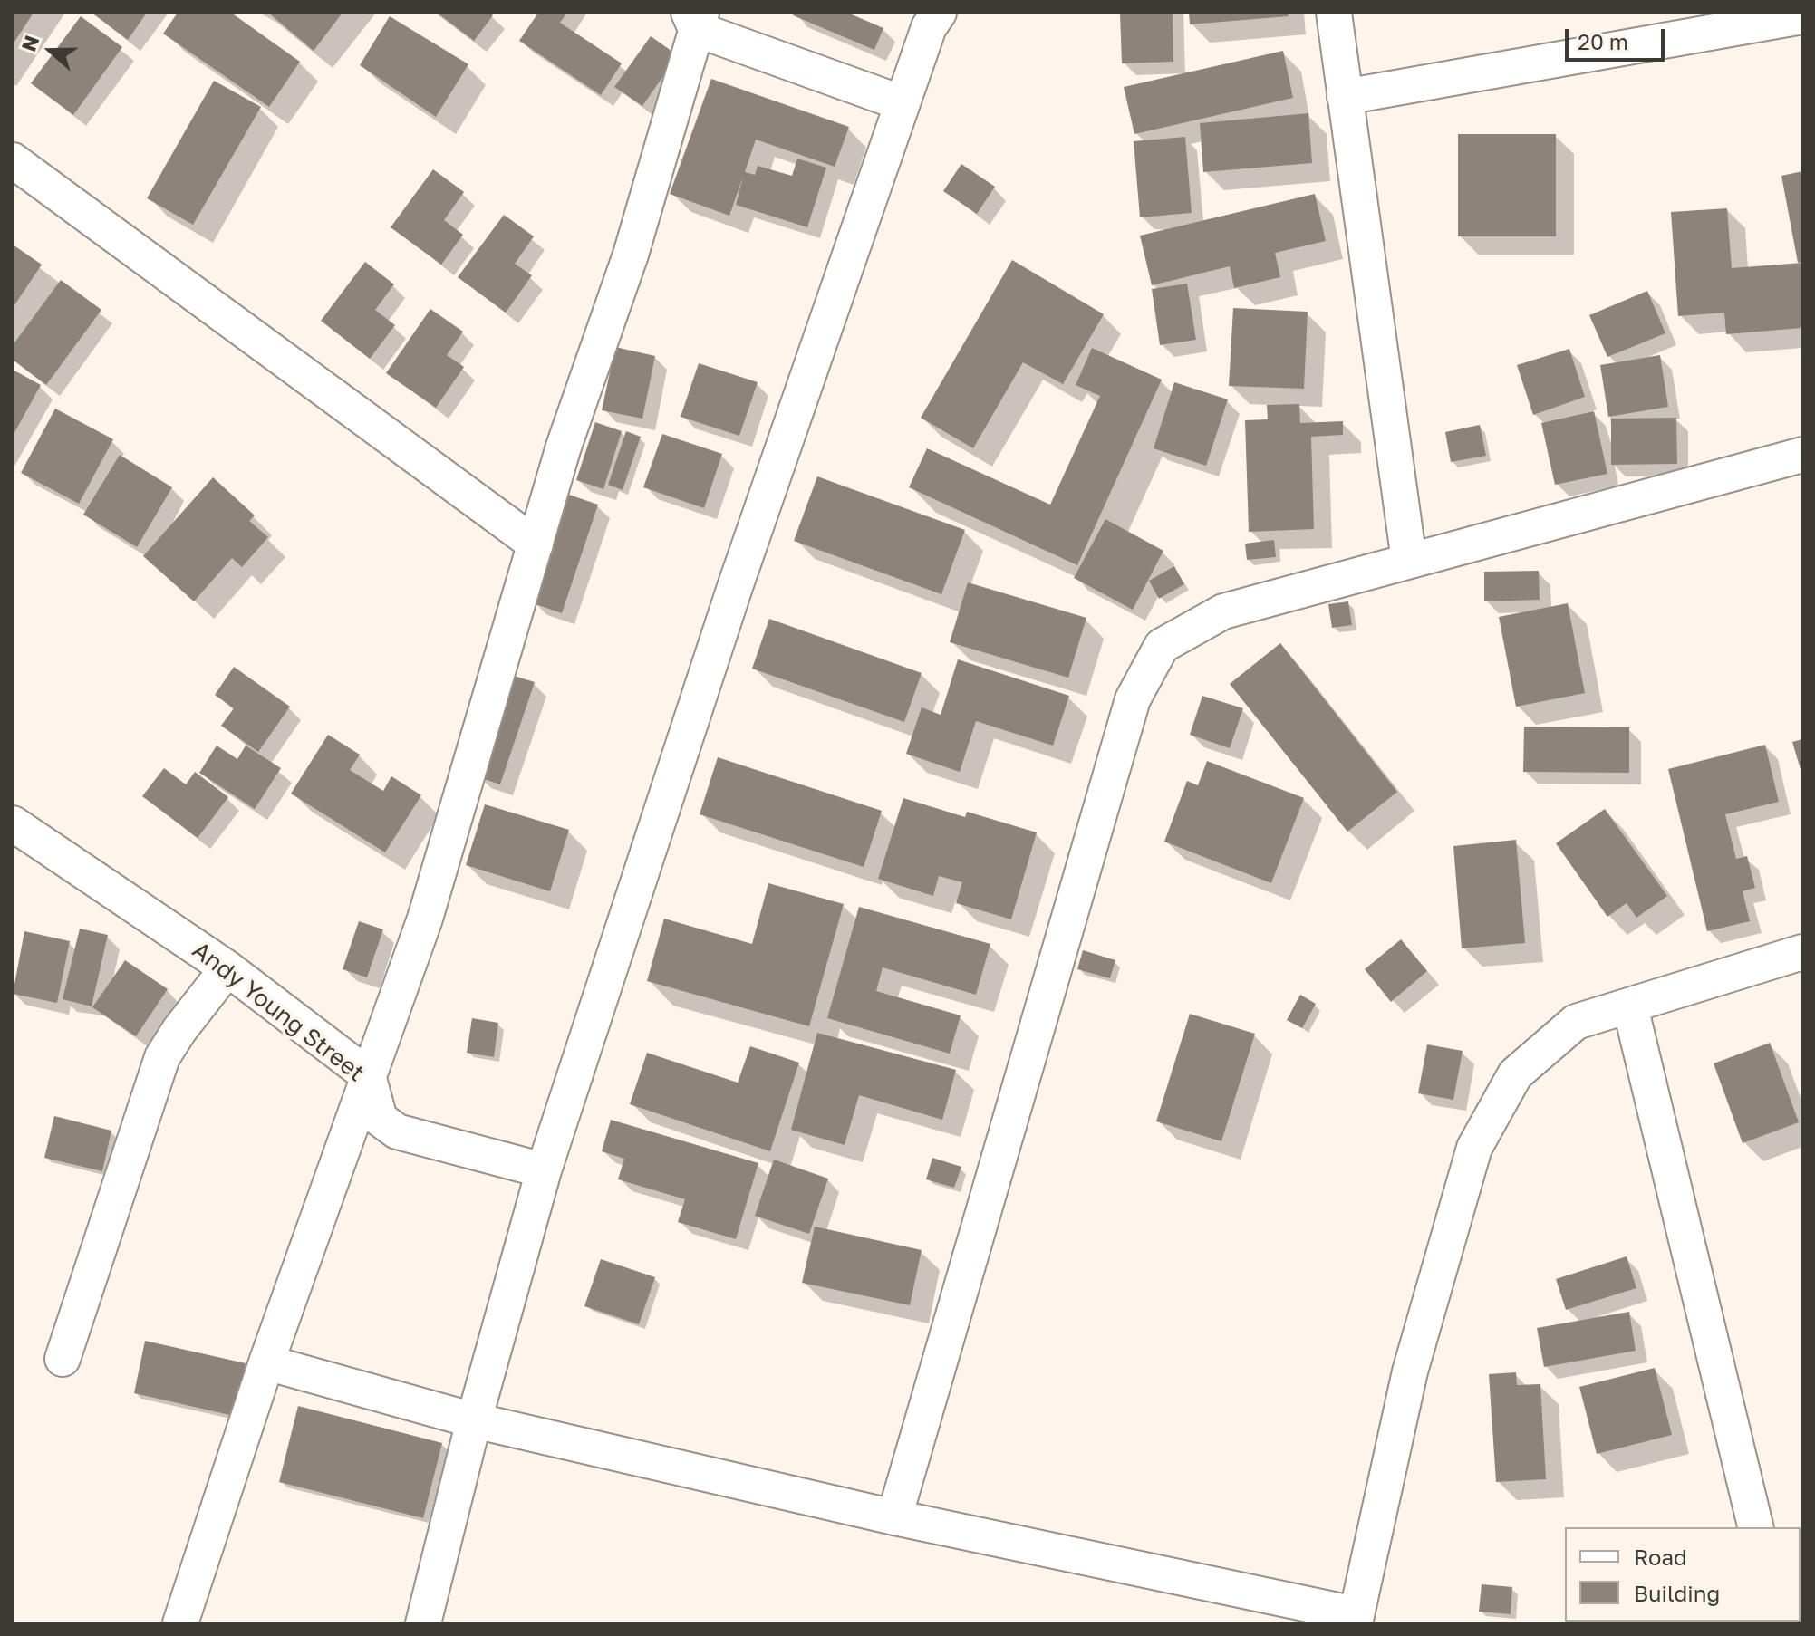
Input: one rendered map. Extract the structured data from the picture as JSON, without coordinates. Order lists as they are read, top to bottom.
{
  "streets": {
    "street": ["Andy Young Street"]
  },
  "legend": ["Road", "Building"],
  "scale_bar": "20 m",
  "north": "left"
}
